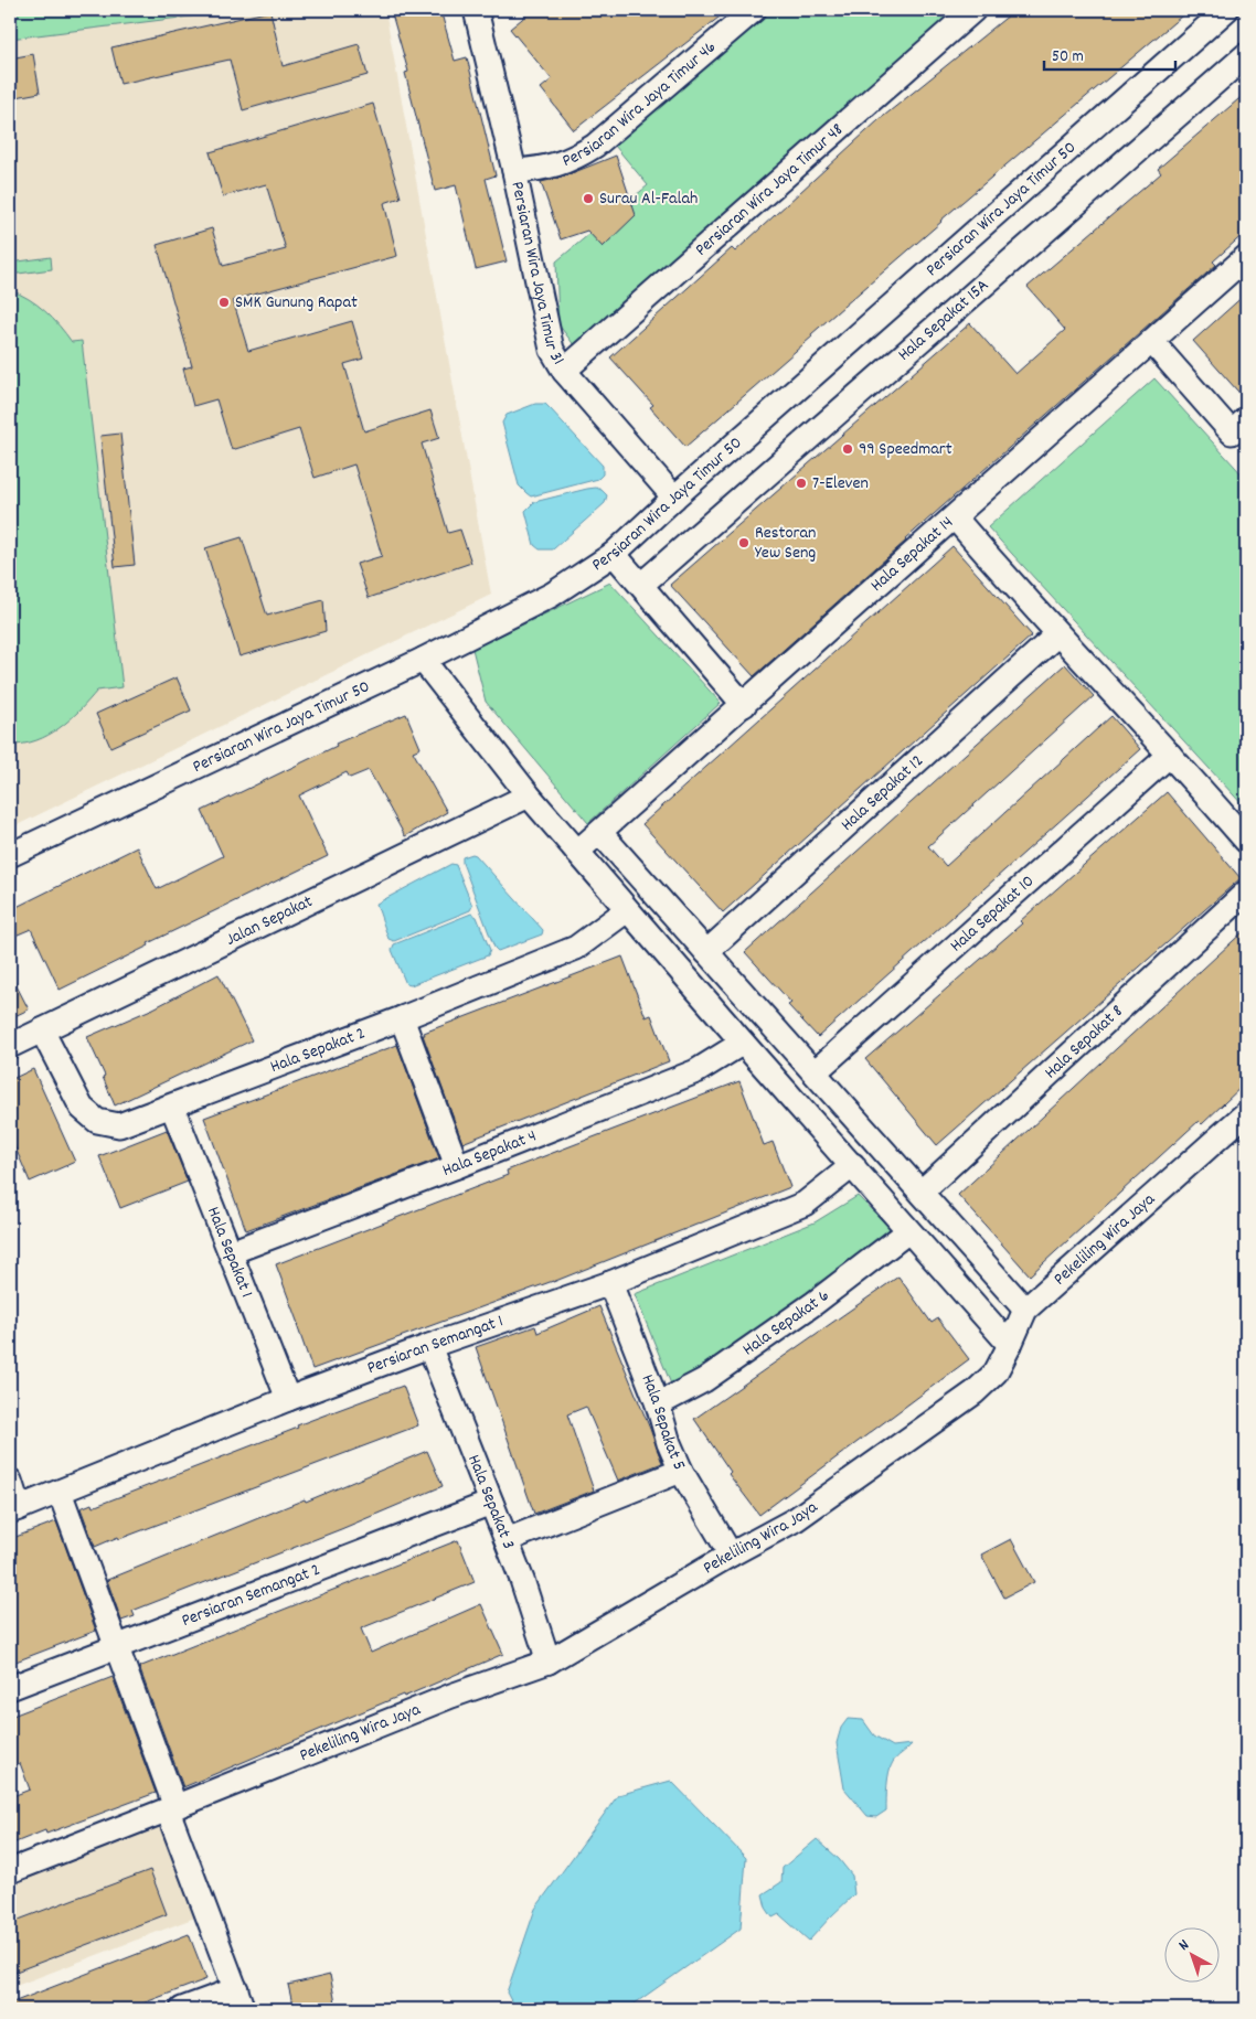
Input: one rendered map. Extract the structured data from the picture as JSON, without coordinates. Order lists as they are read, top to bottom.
{
  "streets": {
    "street": [
      "Persiaran Wira Jaya Timur 46",
      "Persiaran Wira Jaya Timur 48",
      "Persiaran Wira Jaya Timur 50",
      "Persiaran Wira Jaya Timur 31",
      "Hala Sepakat 15A",
      "Hala Sepakat 14",
      "Hala Sepakat 12",
      "Hala Sepakat 10",
      "Jalan Sepakat",
      "Hala Sepakat 8",
      "Hala Sepakat 2",
      "Hala Sepakat 4",
      "Pekeliling Wira Jaya",
      "Hala Sepakat 1",
      "Hala Sepakat 6",
      "Persiaran Semangat 1",
      "Hala Sepakat 5",
      "Hala Sepakat 3",
      "Persiaran Semangat 2"
    ]
  },
  "crossings": [
    ["Persiaran Wira Jaya Timur 46", "Persiaran Wira Jaya Timur 31"],
    ["Persiaran Wira Jaya Timur 48", "Persiaran Wira Jaya Timur 31"],
    ["Persiaran Wira Jaya Timur 50", "Persiaran Wira Jaya Timur 31"],
    ["Jalan Sepakat", "Hala Sepakat 2"],
    ["Hala Sepakat 2", "Hala Sepakat 1"],
    ["Hala Sepakat 4", "Hala Sepakat 1"],
    ["Pekeliling Wira Jaya", "Hala Sepakat 5"],
    ["Pekeliling Wira Jaya", "Hala Sepakat 3"],
    ["Hala Sepakat 1", "Persiaran Semangat 1"],
    ["Hala Sepakat 6", "Hala Sepakat 5"],
    ["Persiaran Semangat 1", "Hala Sepakat 5"],
    ["Persiaran Semangat 1", "Hala Sepakat 3"],
    ["Hala Sepakat 3", "Persiaran Semangat 2"]
  ],
  "places": [
    "Surau Al-Falah",
    "SMK Gunung Rapat",
    "99 Speedmart",
    "7-Eleven",
    "Restoran Yew Seng"
  ],
  "scale_bar": "50 m",
  "north": "top left"
}
